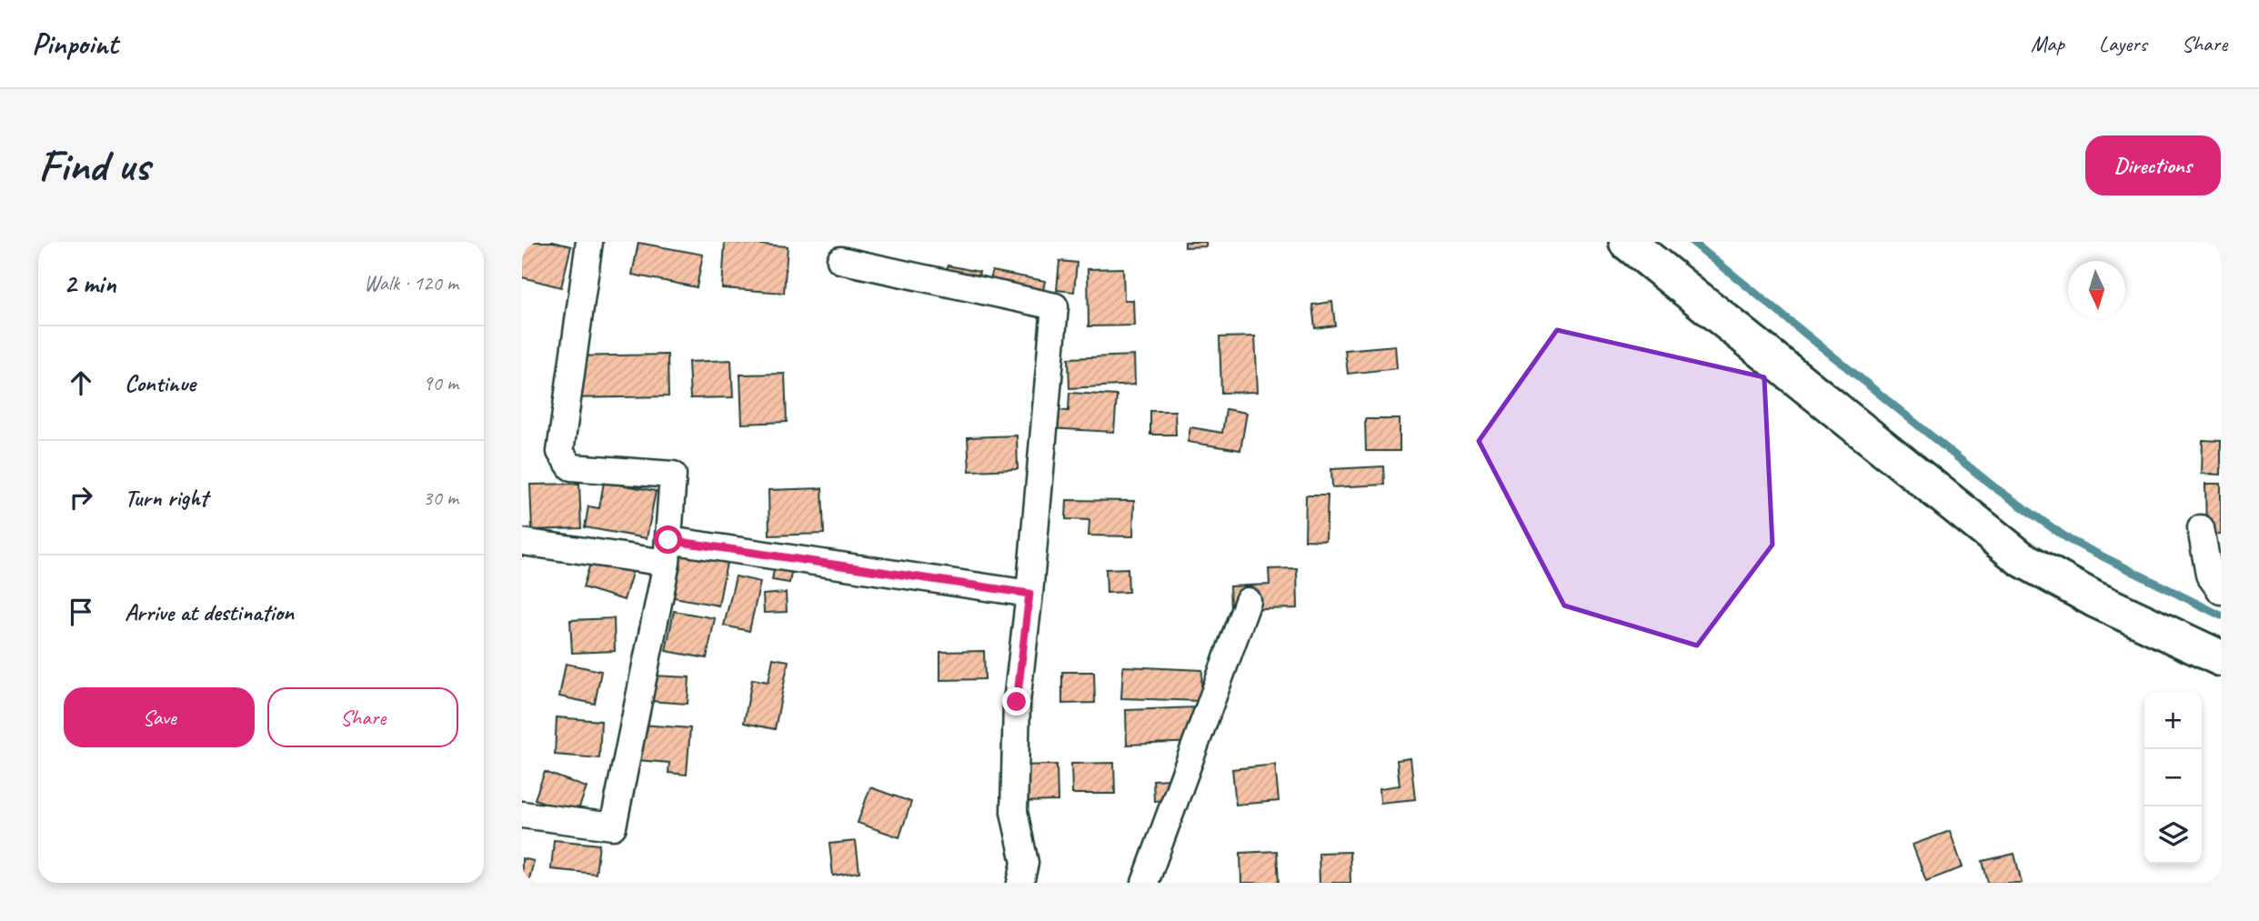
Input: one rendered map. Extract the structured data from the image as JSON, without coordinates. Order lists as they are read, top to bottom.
{
  "north": "bottom",
  "page": {
    "header": "Pinpoint",
    "nav": ["Map", "Layers", "Share"],
    "buttons": [
      "Directions",
      ["Save", "Share"]
    ],
    "title": "Find us",
    "heading": ["2 min", "Walk · 120 m"],
    "list": [
      ["Continue", "90 m"],
      ["Turn right", "30 m"],
      "Arrive at destination"
    ],
    "map_buttons": ["+", "−"]
  }
}
